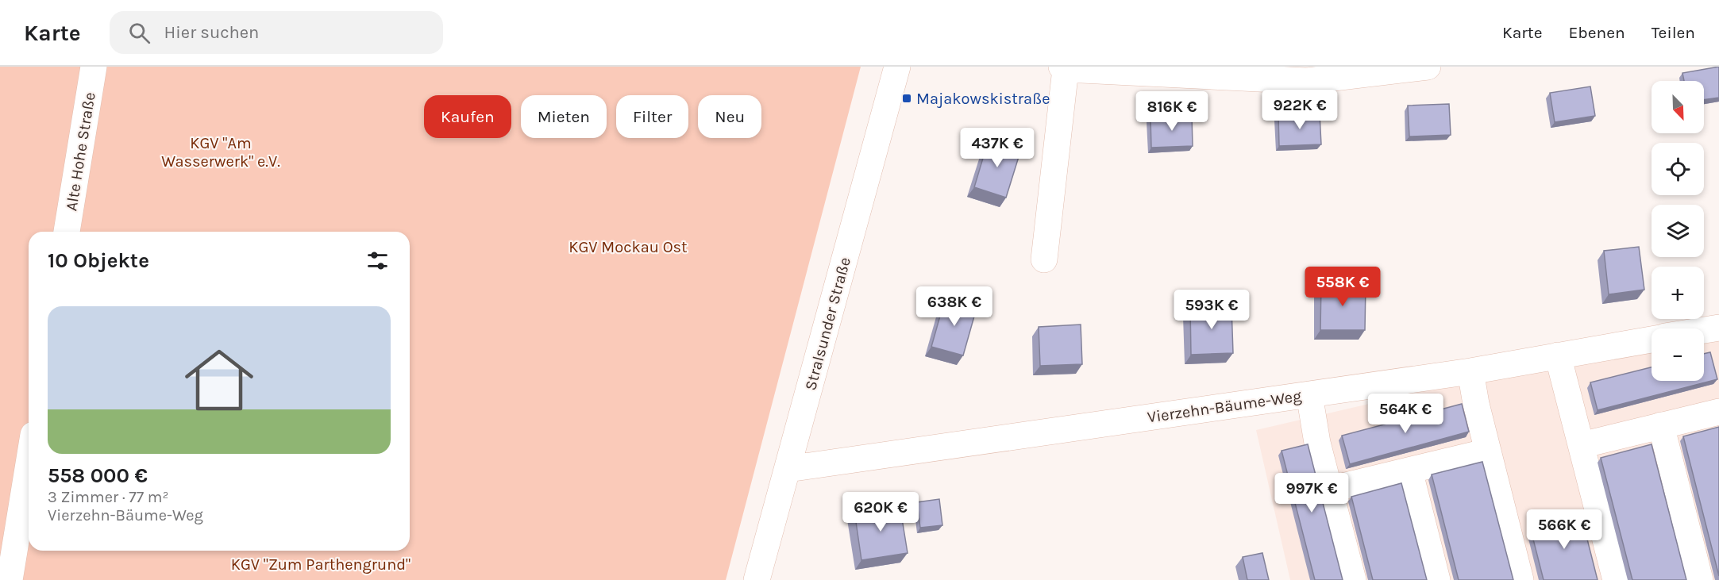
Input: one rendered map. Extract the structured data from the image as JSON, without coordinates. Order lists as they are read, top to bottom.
{
  "streets": {
    "street": ["Alte Hohe Straße", "Stralsunder Straße", "Vierzehn-Bäume-Weg"]
  },
  "crossings": [
    ["Stralsunder Straße", "Vierzehn-Bäume-Weg"]
  ],
  "parks": ["KGV \"Am Wasserwerk\" e.V.", "KGV Mockau Ost", "KGV \"Zum Parthengrund\""],
  "places": {
    "transit": ["Majakowskistraße"]
  },
  "north": "bottom right",
  "page": {
    "header": "Karte",
    "search": "Hier suchen",
    "nav": ["Karte", "Ebenen", "Teilen"],
    "map_buttons": ["+", "−"],
    "price": [
      "922K €",
      "816K €",
      "437K €",
      "558K €",
      "638K €",
      "593K €",
      "564K €",
      "997K €",
      "620K €",
      "566K €"
    ],
    "chip": [
      "Kaufen",
      "Mieten",
      "Filter",
      "Neu"
    ],
    "heading": "10 Objekte",
    "list": [
      {
        "name": "558 000 €",
        "note": "3 Zimmer · 77 m² · Vierzehn-Bäume-Weg"
      }
    ]
  }
}
